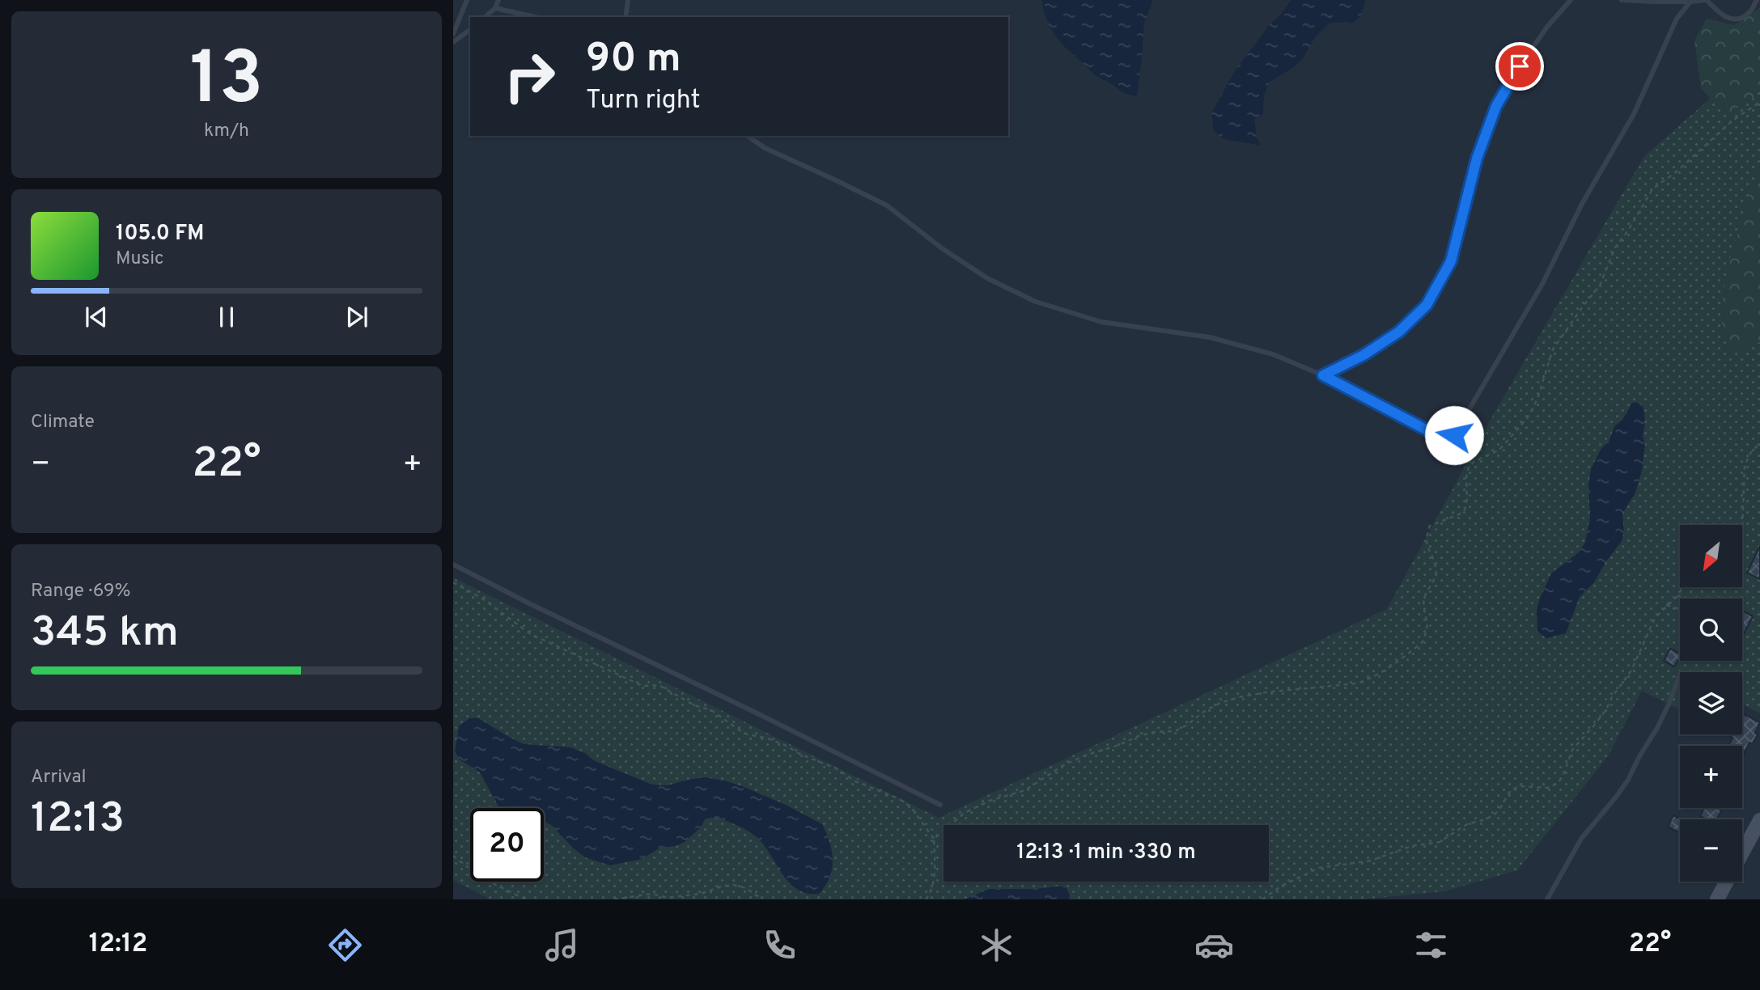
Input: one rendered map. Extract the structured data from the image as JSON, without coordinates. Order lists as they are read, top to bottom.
{
  "north": "bottom left",
  "page": {
    "tile": [
      ["13", "km/h"],
      "Climate",
      ["Range · 69%", "345 km"],
      ["Arrival", "12:13"]
    ],
    "turn": ["90 m", "Turn right"],
    "song": ["105.0 FM", "Music"],
    "heat": ["−", "22°", "+"],
    "map_buttons": ["+", "−"],
    "limit": "20",
    "trip": "12:13 · 1 min · 330 m",
    "tabs": ["12:12", "22°"]
  }
}
